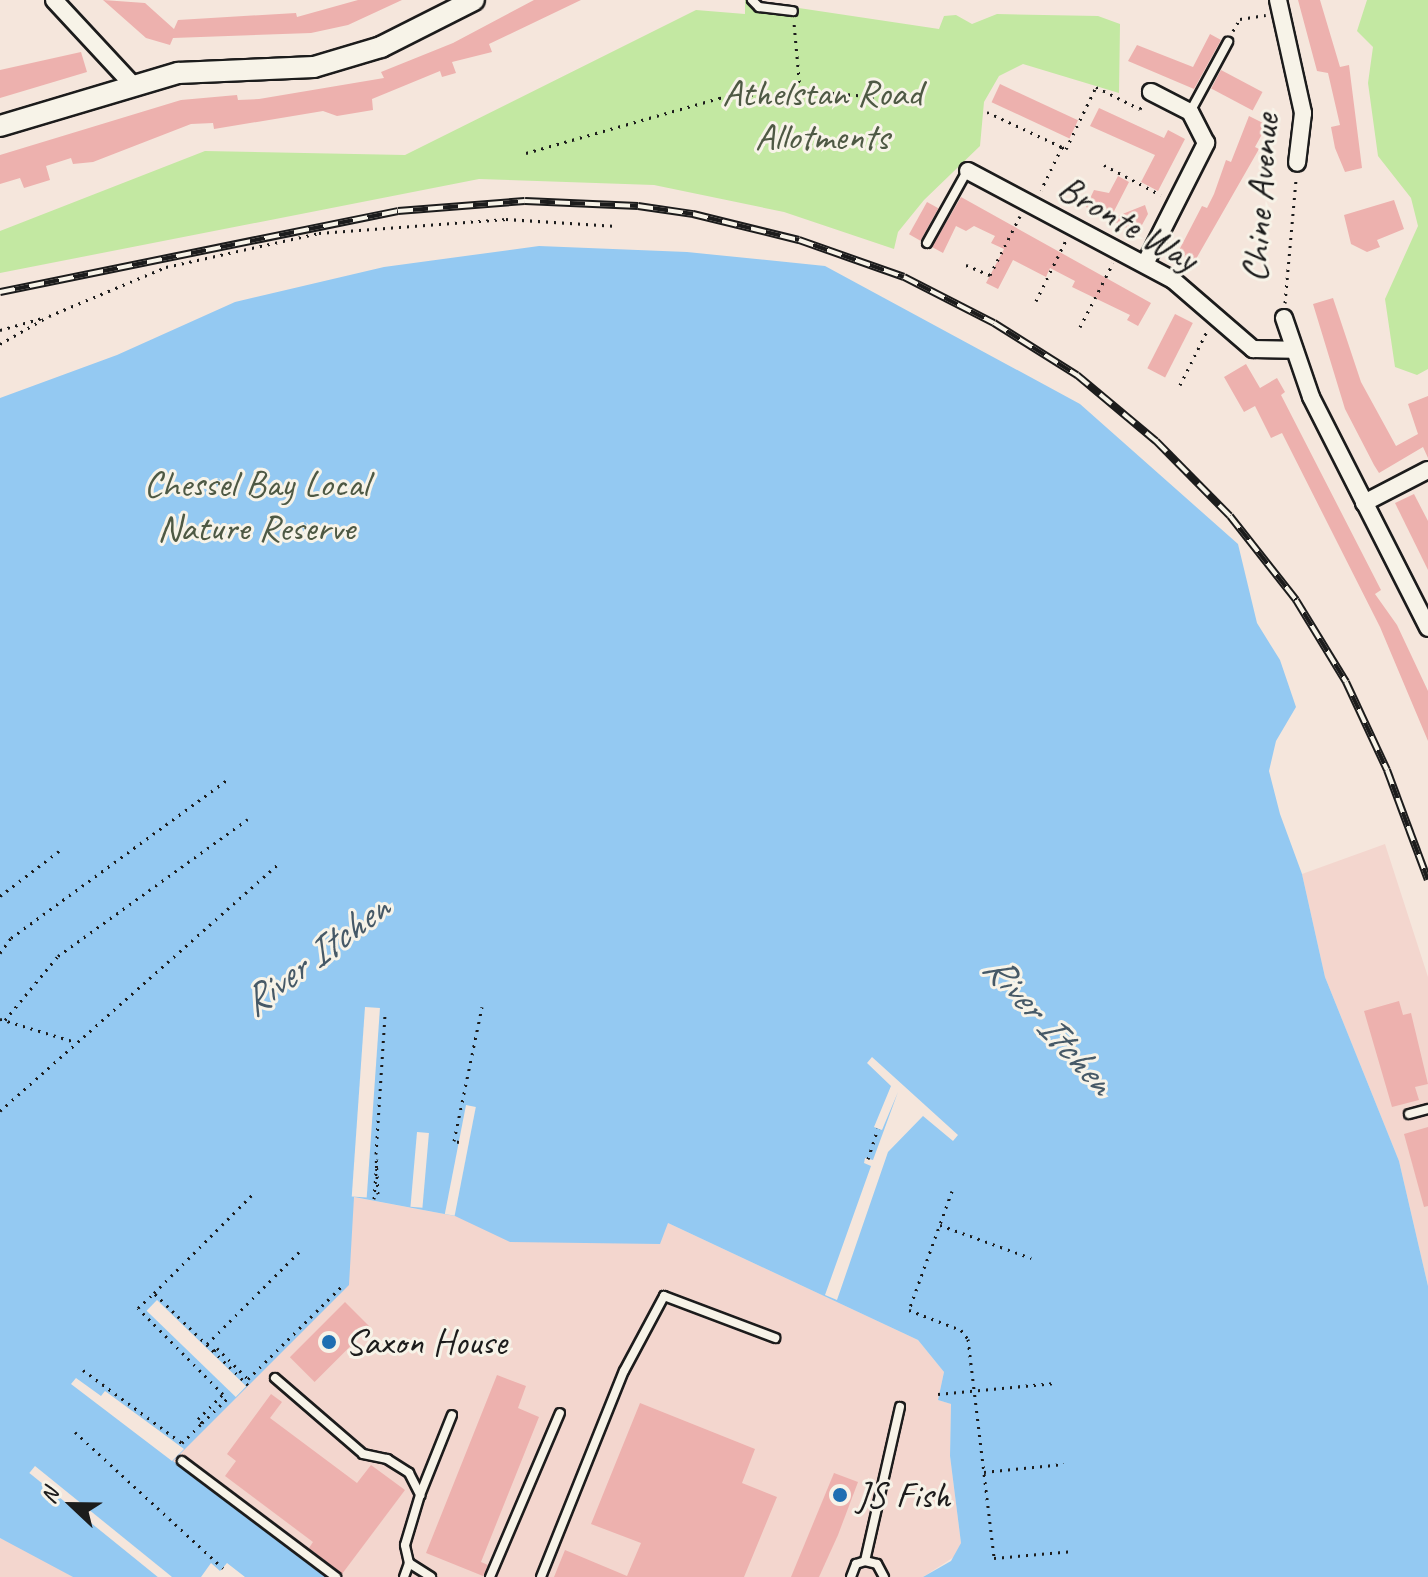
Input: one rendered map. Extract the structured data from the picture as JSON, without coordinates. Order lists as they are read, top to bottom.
{
  "streets": {
    "street": ["Chine Avenue", "Bronte Way"]
  },
  "crossings": [
    ["Chine Avenue", "Bronte Way"]
  ],
  "water": ["River Itchen"],
  "parks": ["Athelstan Road Allotments", "Chessel Bay Local Nature Reserve"],
  "places": ["Saxon House", "JS Fish"],
  "north": "left"
}
